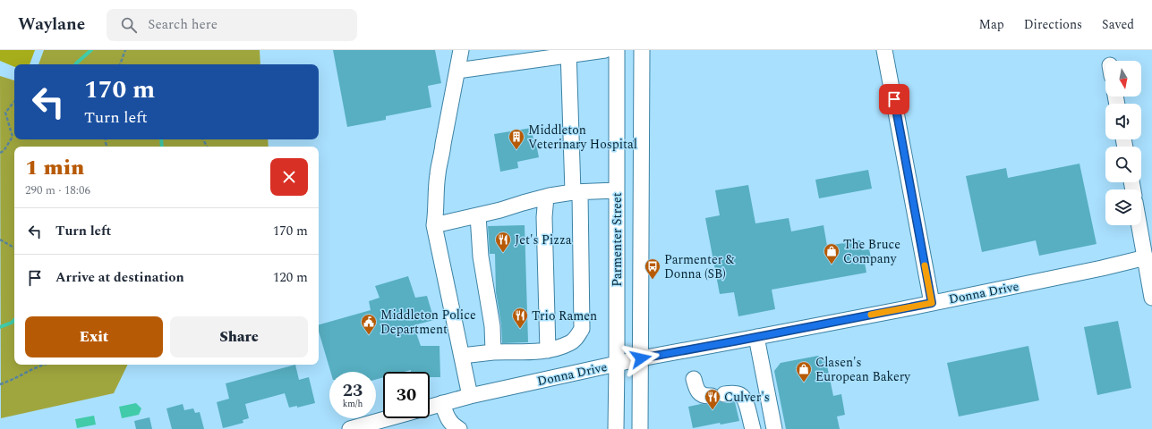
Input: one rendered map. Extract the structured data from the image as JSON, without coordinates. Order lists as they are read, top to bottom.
{
  "streets": {
    "street": ["Parmenter Street", "Donna Drive"]
  },
  "crossings": [
    ["Parmenter Street", "Donna Drive"]
  ],
  "places": {
    "building": ["Middleton Veterinary Hospital"],
    "restaurant": ["Jet's Pizza", "Trio Ramen", "Culver's"],
    "shop": ["The Bruce Company", "Clasen's European Bakery"],
    "bus stop": ["Parmenter & Donna (SB)"],
    "public building": ["Middleton Police Department"]
  },
  "north": "bottom",
  "page": {
    "header": "Waylane",
    "search": "Search here",
    "nav": ["Map", "Directions", "Saved"],
    "turn": ["170 m", "Turn left"],
    "heading": ["1 min", "290 m · 18:06"],
    "list": [
      {
        "name": "Turn left",
        "value": "170 m"
      },
      {
        "name": "Arrive at destination",
        "value": "120 m"
      }
    ],
    "buttons": ["Exit", "Share"],
    "speed": "23 km/h",
    "limit": "30"
  }
}
